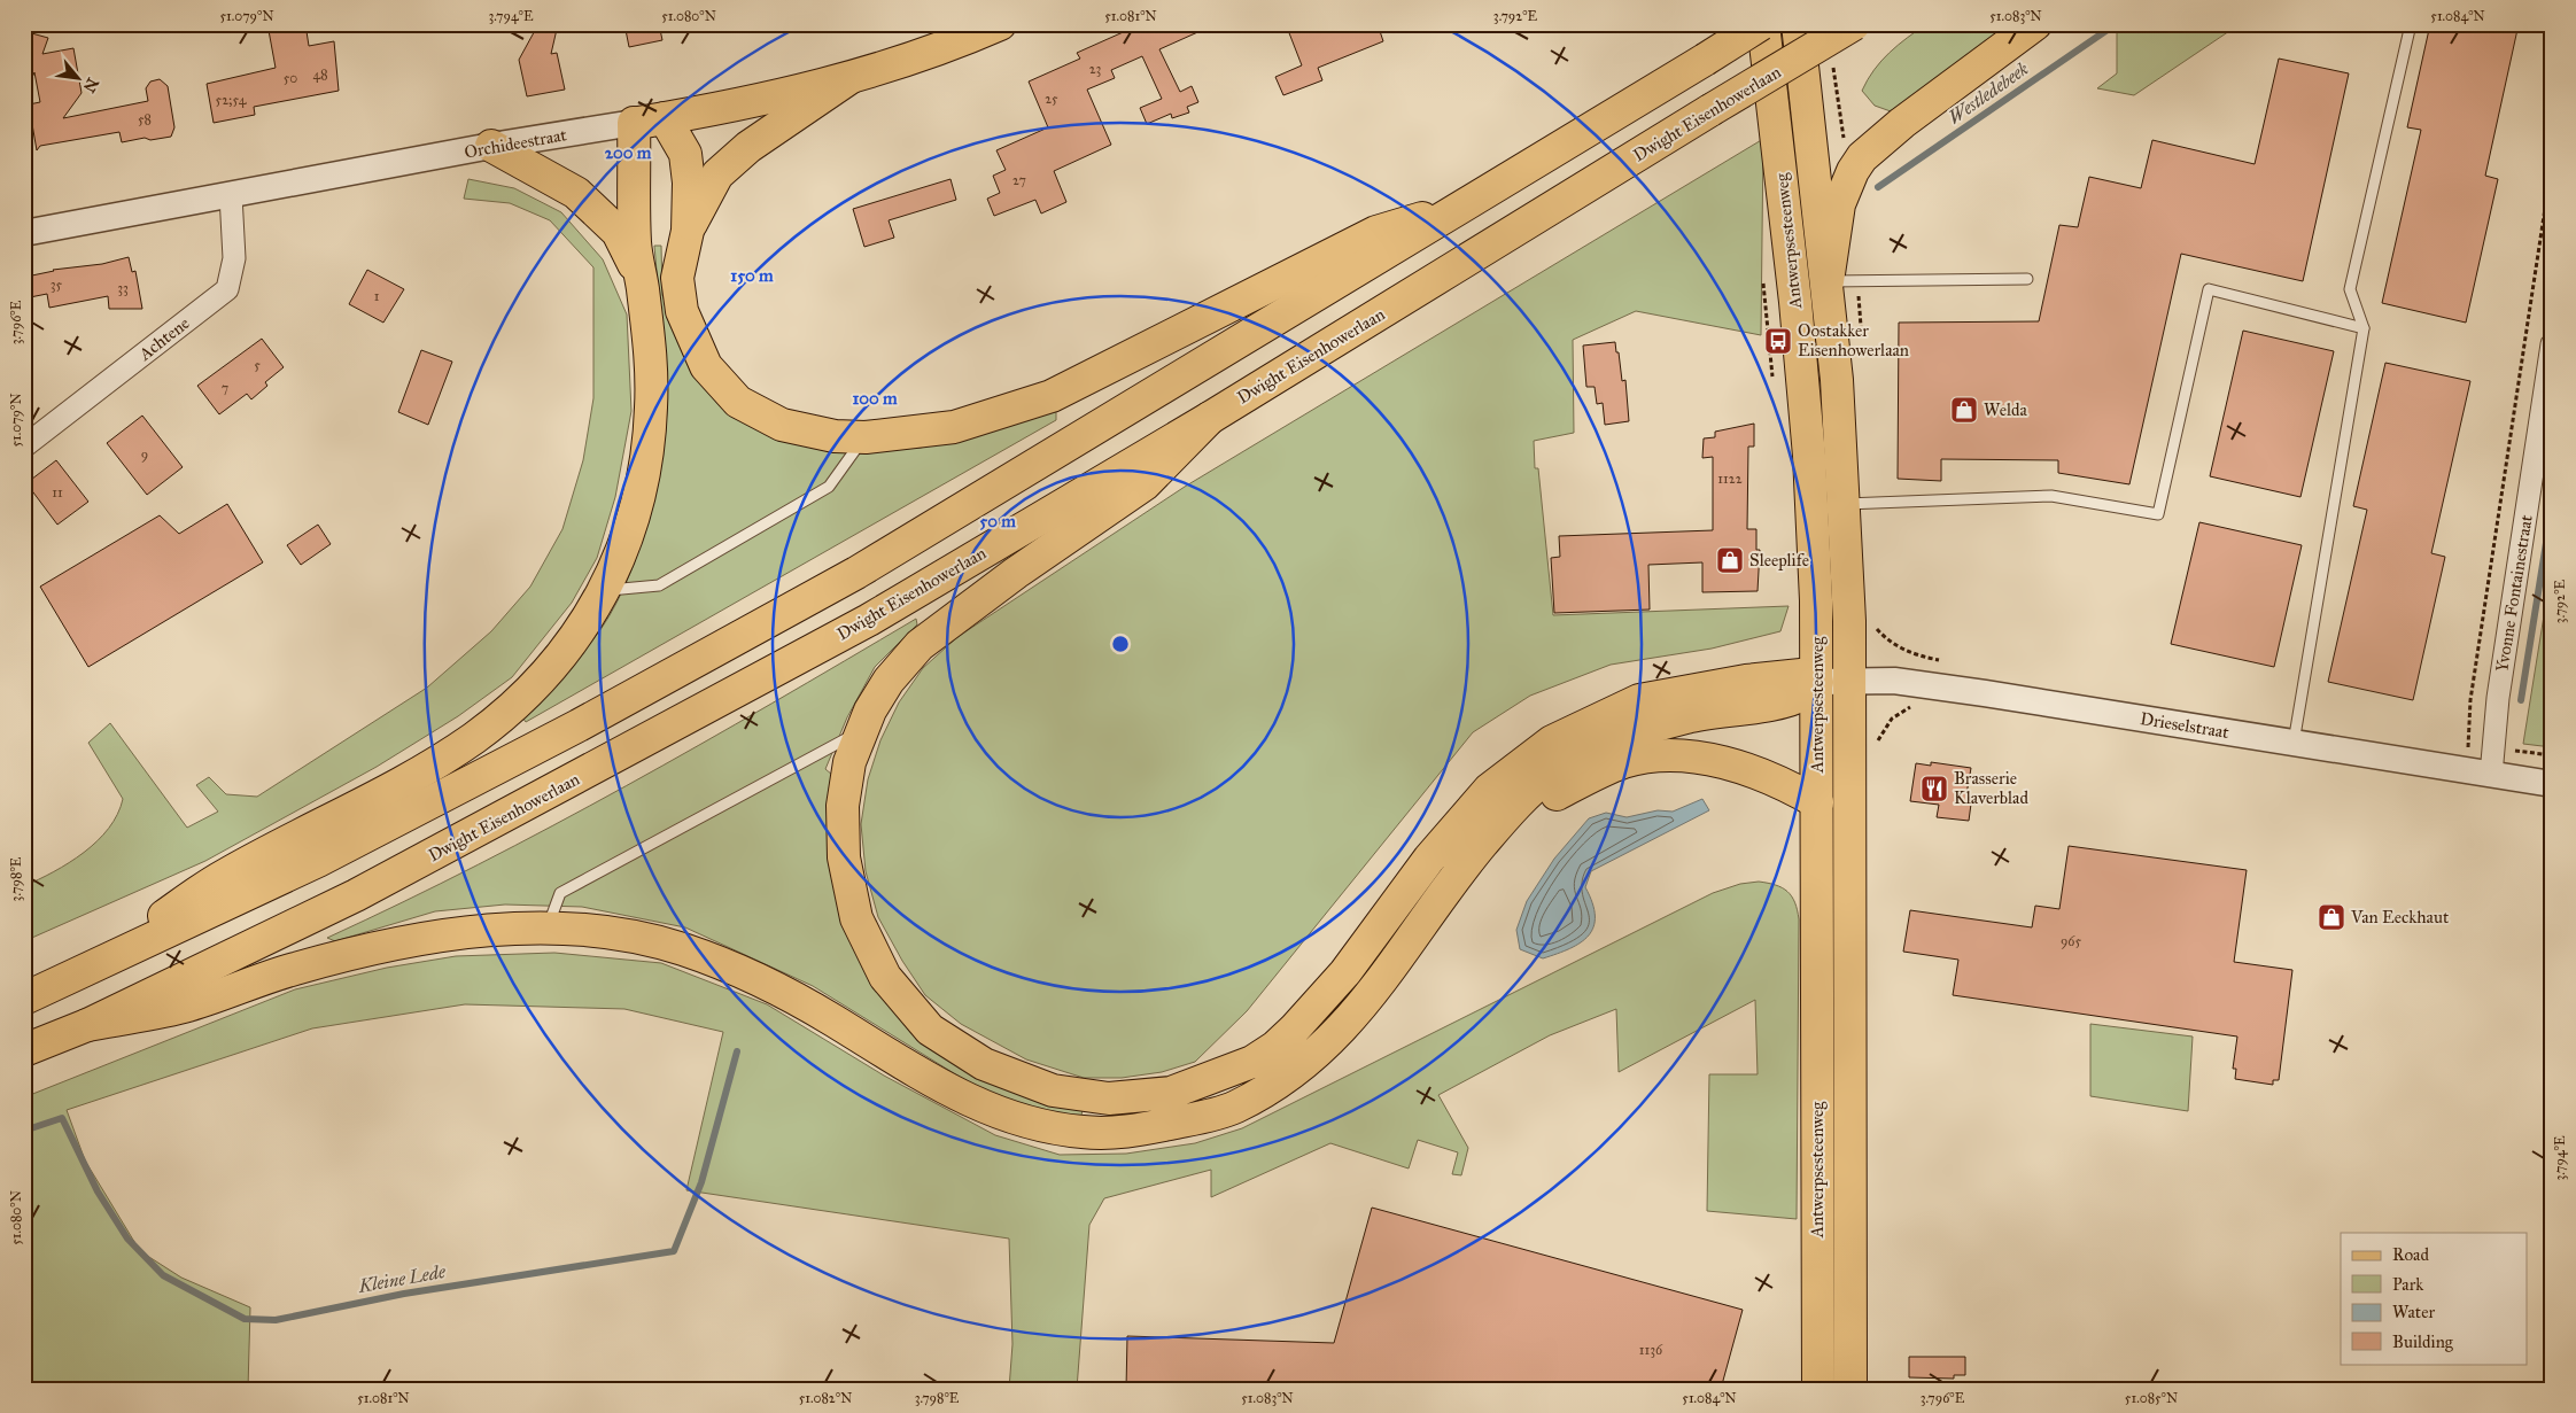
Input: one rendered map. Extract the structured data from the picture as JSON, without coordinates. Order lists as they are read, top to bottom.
{
  "streets": {
    "main road": ["Dwight Eisenhowerlaan", "Orchideestraat", "Antwerpsesteenweg"],
    "street": ["Achtene", "Yvonne Fontainestraat", "Drieselstraat"]
  },
  "crossings": [
    ["Orchideestraat", "Achtene"],
    ["Antwerpsesteenweg", "Drieselstraat"],
    ["Yvonne Fontainestraat", "Drieselstraat"]
  ],
  "water": ["Westledebeek", "Kleine Lede"],
  "places": {
    "bus stop": ["Oostakker Eisenhowerlaan"],
    "shop": ["Welda", "Sleeplife", "Van Eeckhaut"],
    "restaurant": ["Brasserie Klaverblad"]
  },
  "house_numbers": [
    "23",
    "48",
    "50",
    "25",
    "52;54",
    "58",
    "27",
    "35",
    "33",
    "1",
    "5",
    "7",
    "9",
    "1122",
    "11",
    "965",
    "1136"
  ],
  "legend": [
    "Road",
    "Park",
    "Water",
    "Building"
  ],
  "north": "bottom right",
  "coordinates": [
    "51.079°N",
    "3.794°E",
    "51.080°N",
    "51.081°N",
    "3.792°E",
    "51.083°N",
    "51.084°N",
    "3.796°E",
    "3.798°E",
    "51.082°N",
    "51.085°N"
  ],
  "rings": [
    "200 m",
    "150 m",
    "100 m",
    "50 m"
  ]
}
